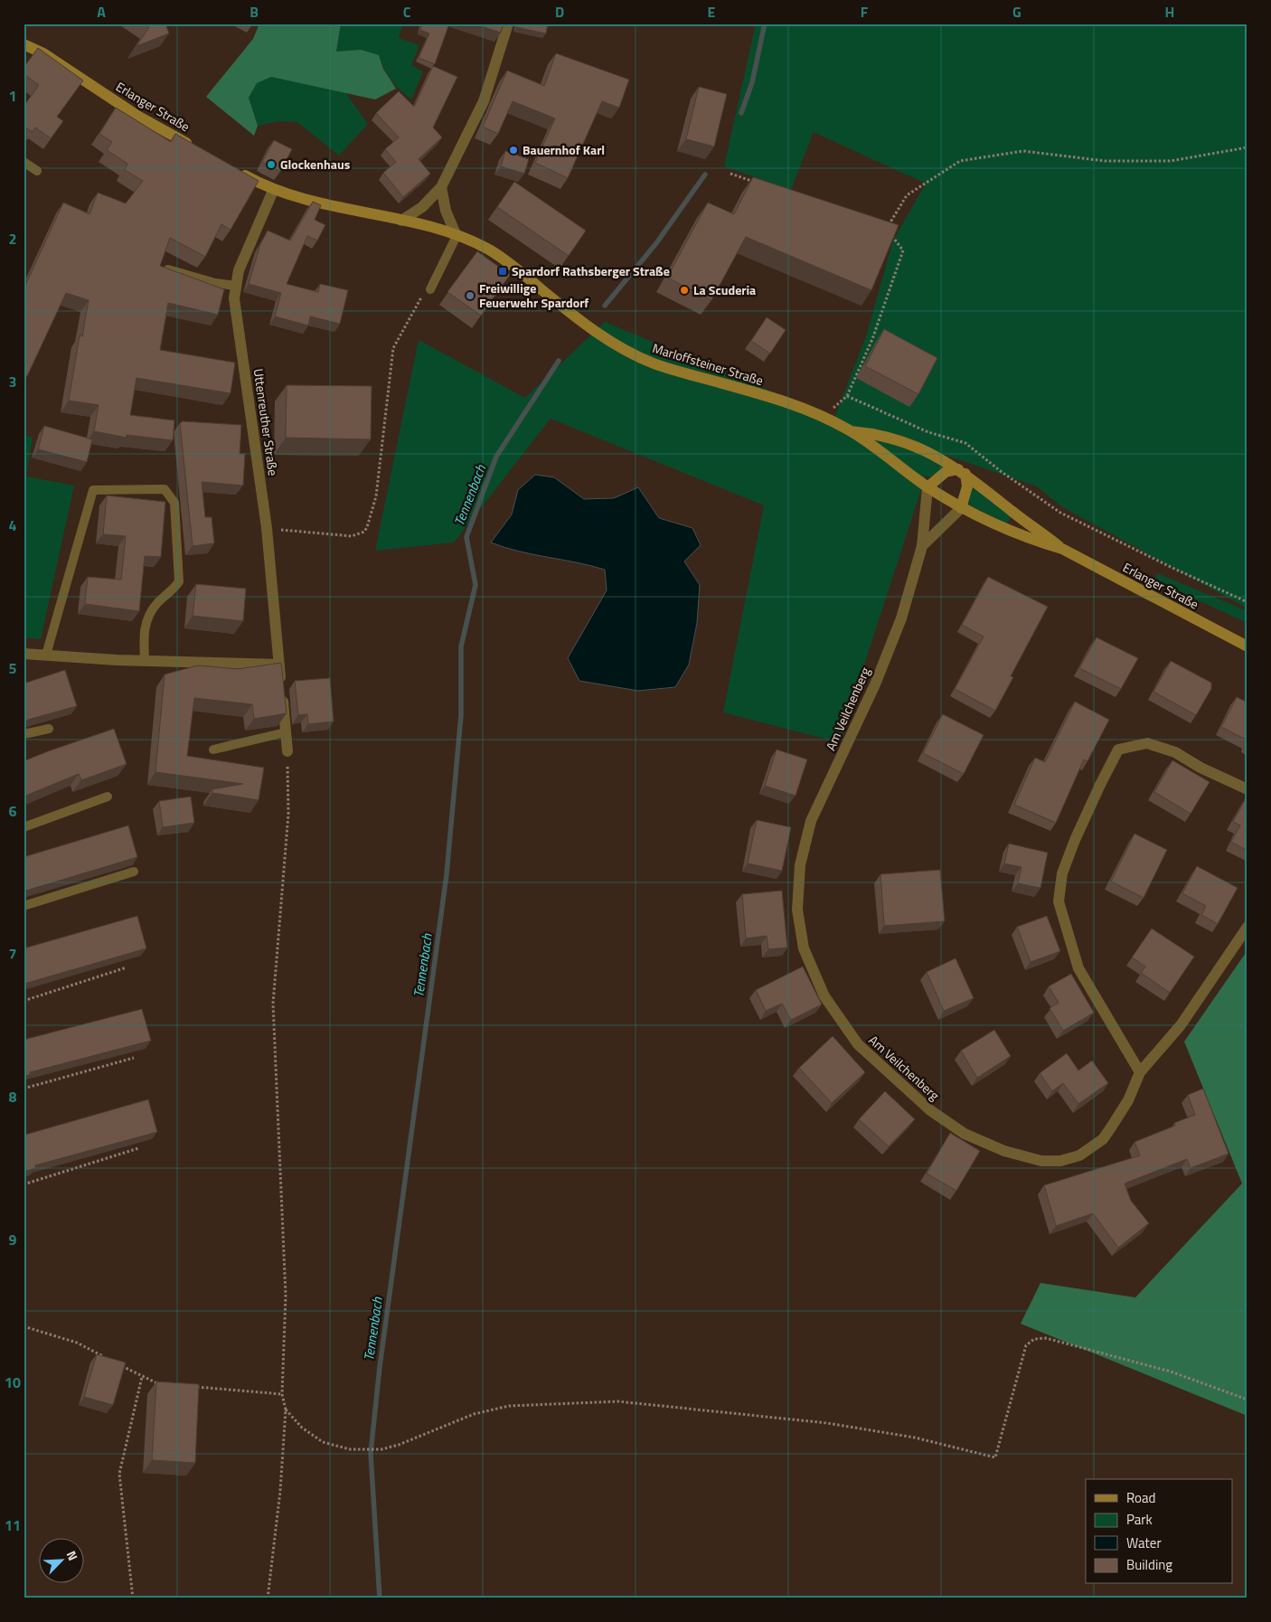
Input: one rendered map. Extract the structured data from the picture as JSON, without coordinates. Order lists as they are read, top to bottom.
{
  "streets": {
    "main road": ["Erlanger Straße", "Marloffsteiner Straße"],
    "street": ["Uttenreuther Straße", "Am Veilchenberg"]
  },
  "crossings": [
    ["Erlanger Straße", "Marloffsteiner Straße"],
    ["Marloffsteiner Straße", "Am Veilchenberg"]
  ],
  "water": ["Tennenbach"],
  "places": {
    "other": [
      "Bauernhof Karl",
      "Glockenhaus",
      "La Scuderia",
      "Freiwillige Feuerwehr Spardorf"
    ],
    "transit": ["Spardorf Rathsberger Straße"]
  },
  "legend": [
    "Road",
    "Park",
    "Water",
    "Building"
  ],
  "north": "top right",
  "grid": {
    "columns": [
      "A",
      "B",
      "C",
      "D",
      "E",
      "F",
      "G",
      "H"
    ],
    "rows": [
      "1",
      "2",
      "3",
      "4",
      "5",
      "6",
      "7",
      "8",
      "9",
      "10",
      "11"
    ]
  }
}
